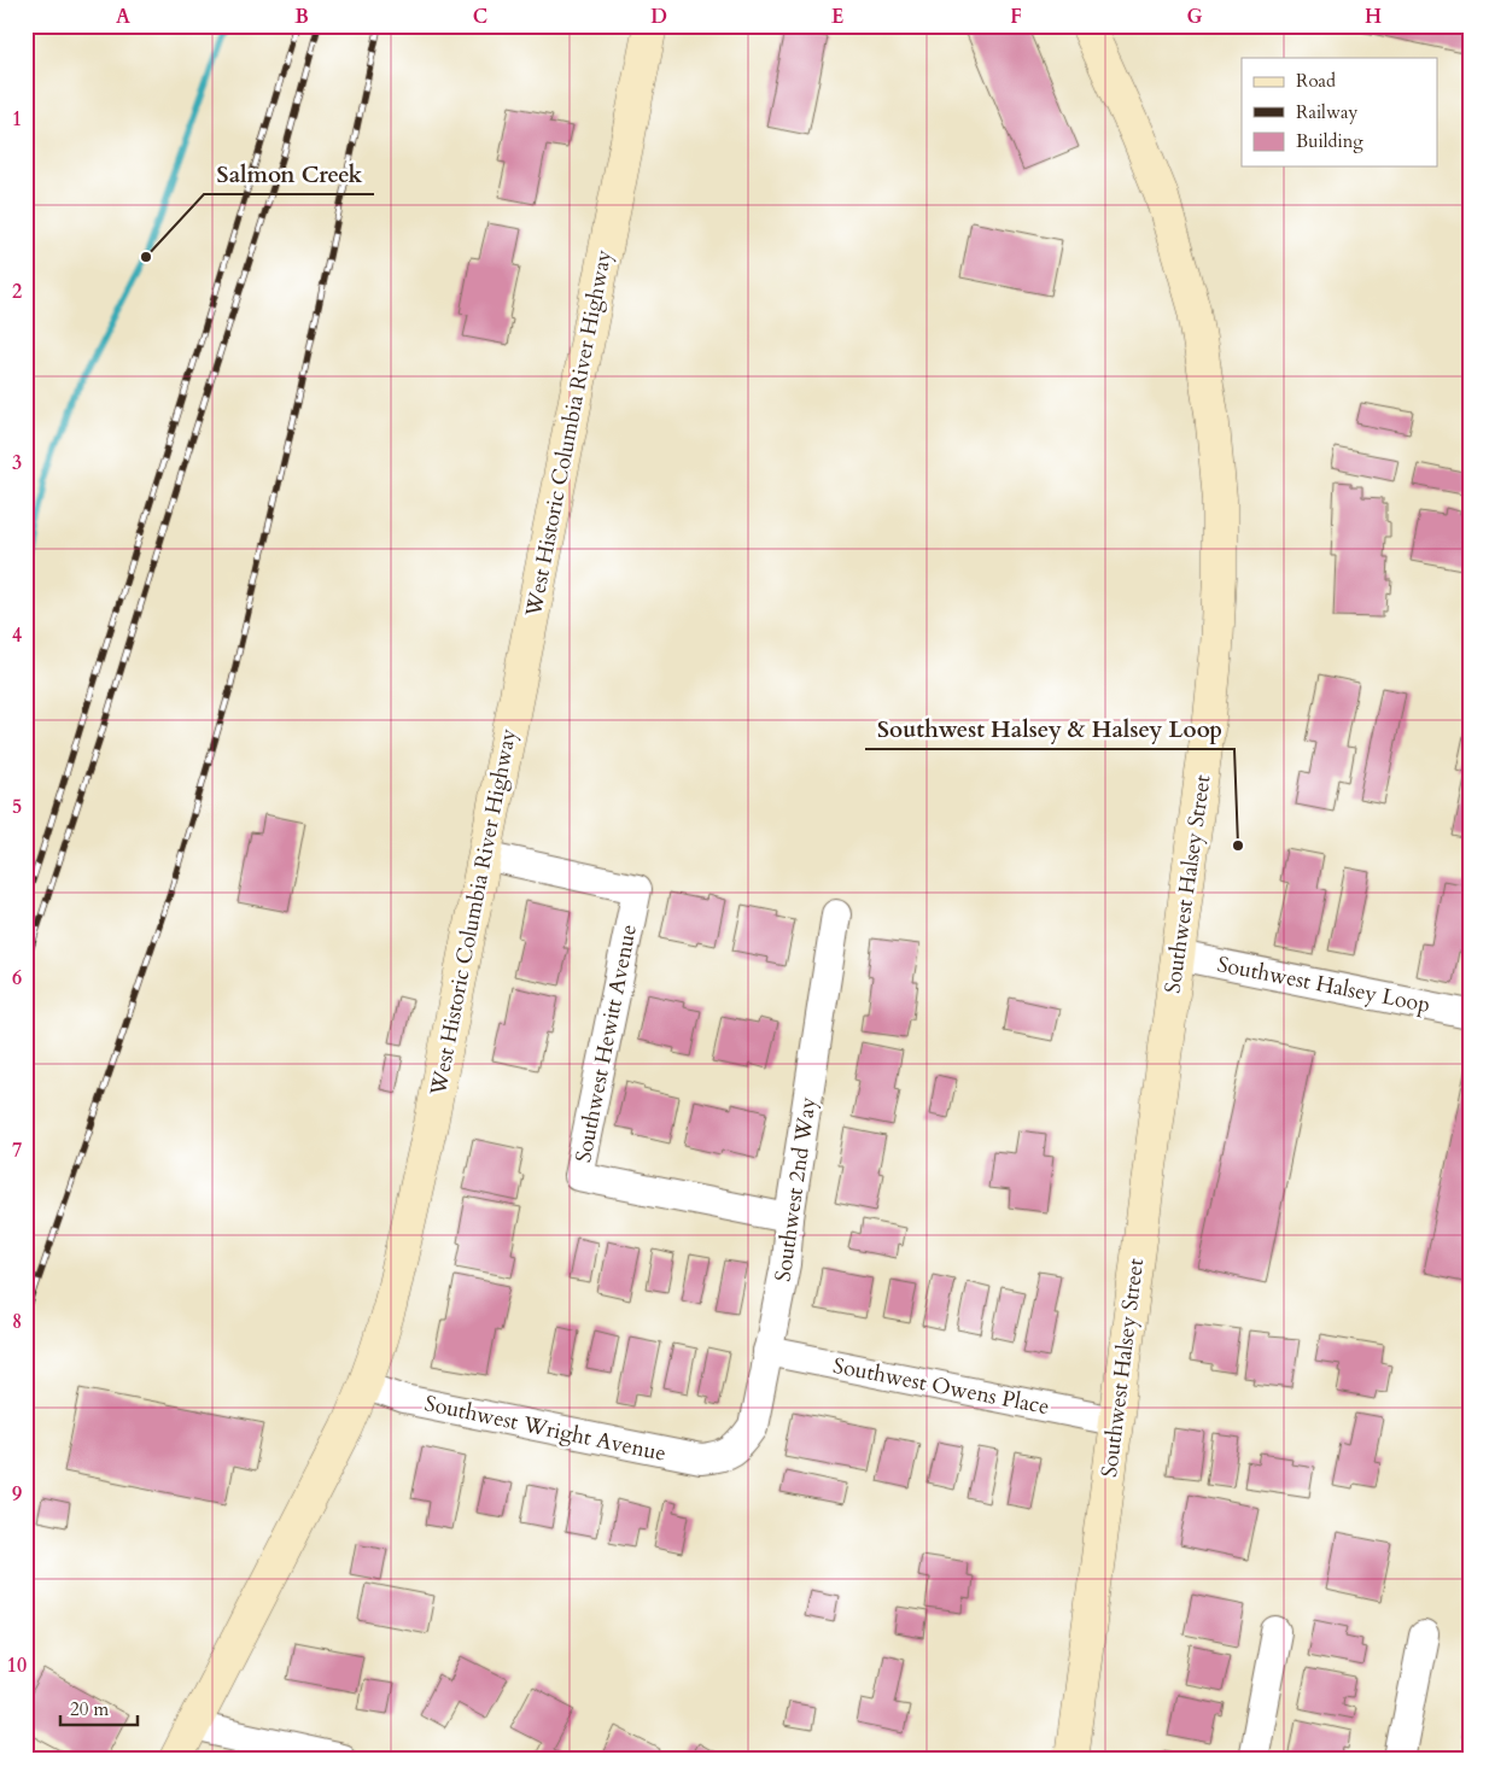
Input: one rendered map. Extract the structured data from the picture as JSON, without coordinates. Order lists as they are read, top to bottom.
{
  "streets": {
    "street": [
      "West Historic Columbia River Highway",
      "Southwest Halsey Street",
      "Southwest Halsey Loop",
      "Southwest Hewitt Avenue",
      "Southwest 2nd Way",
      "Southwest Owens Place",
      "Southwest Wright Avenue"
    ]
  },
  "crossings": [
    ["West Historic Columbia River Highway", "Southwest Hewitt Avenue"],
    ["West Historic Columbia River Highway", "Southwest Wright Avenue"],
    ["Southwest Halsey Street", "Southwest Halsey Loop"],
    ["Southwest Halsey Street", "Southwest Owens Place"],
    ["Southwest Hewitt Avenue", "Southwest 2nd Way"],
    ["Southwest 2nd Way", "Southwest Owens Place"],
    ["Southwest 2nd Way", "Southwest Wright Avenue"]
  ],
  "places": ["Salmon Creek", "Southwest Halsey & Halsey Loop"],
  "legend": ["Road", "Railway", "Building"],
  "scale_bar": "20 m",
  "grid": {
    "columns": [
      "A",
      "B",
      "C",
      "D",
      "E",
      "F",
      "G",
      "H"
    ],
    "rows": [
      "1",
      "2",
      "3",
      "4",
      "5",
      "6",
      "7",
      "8",
      "9",
      "10"
    ]
  }
}
